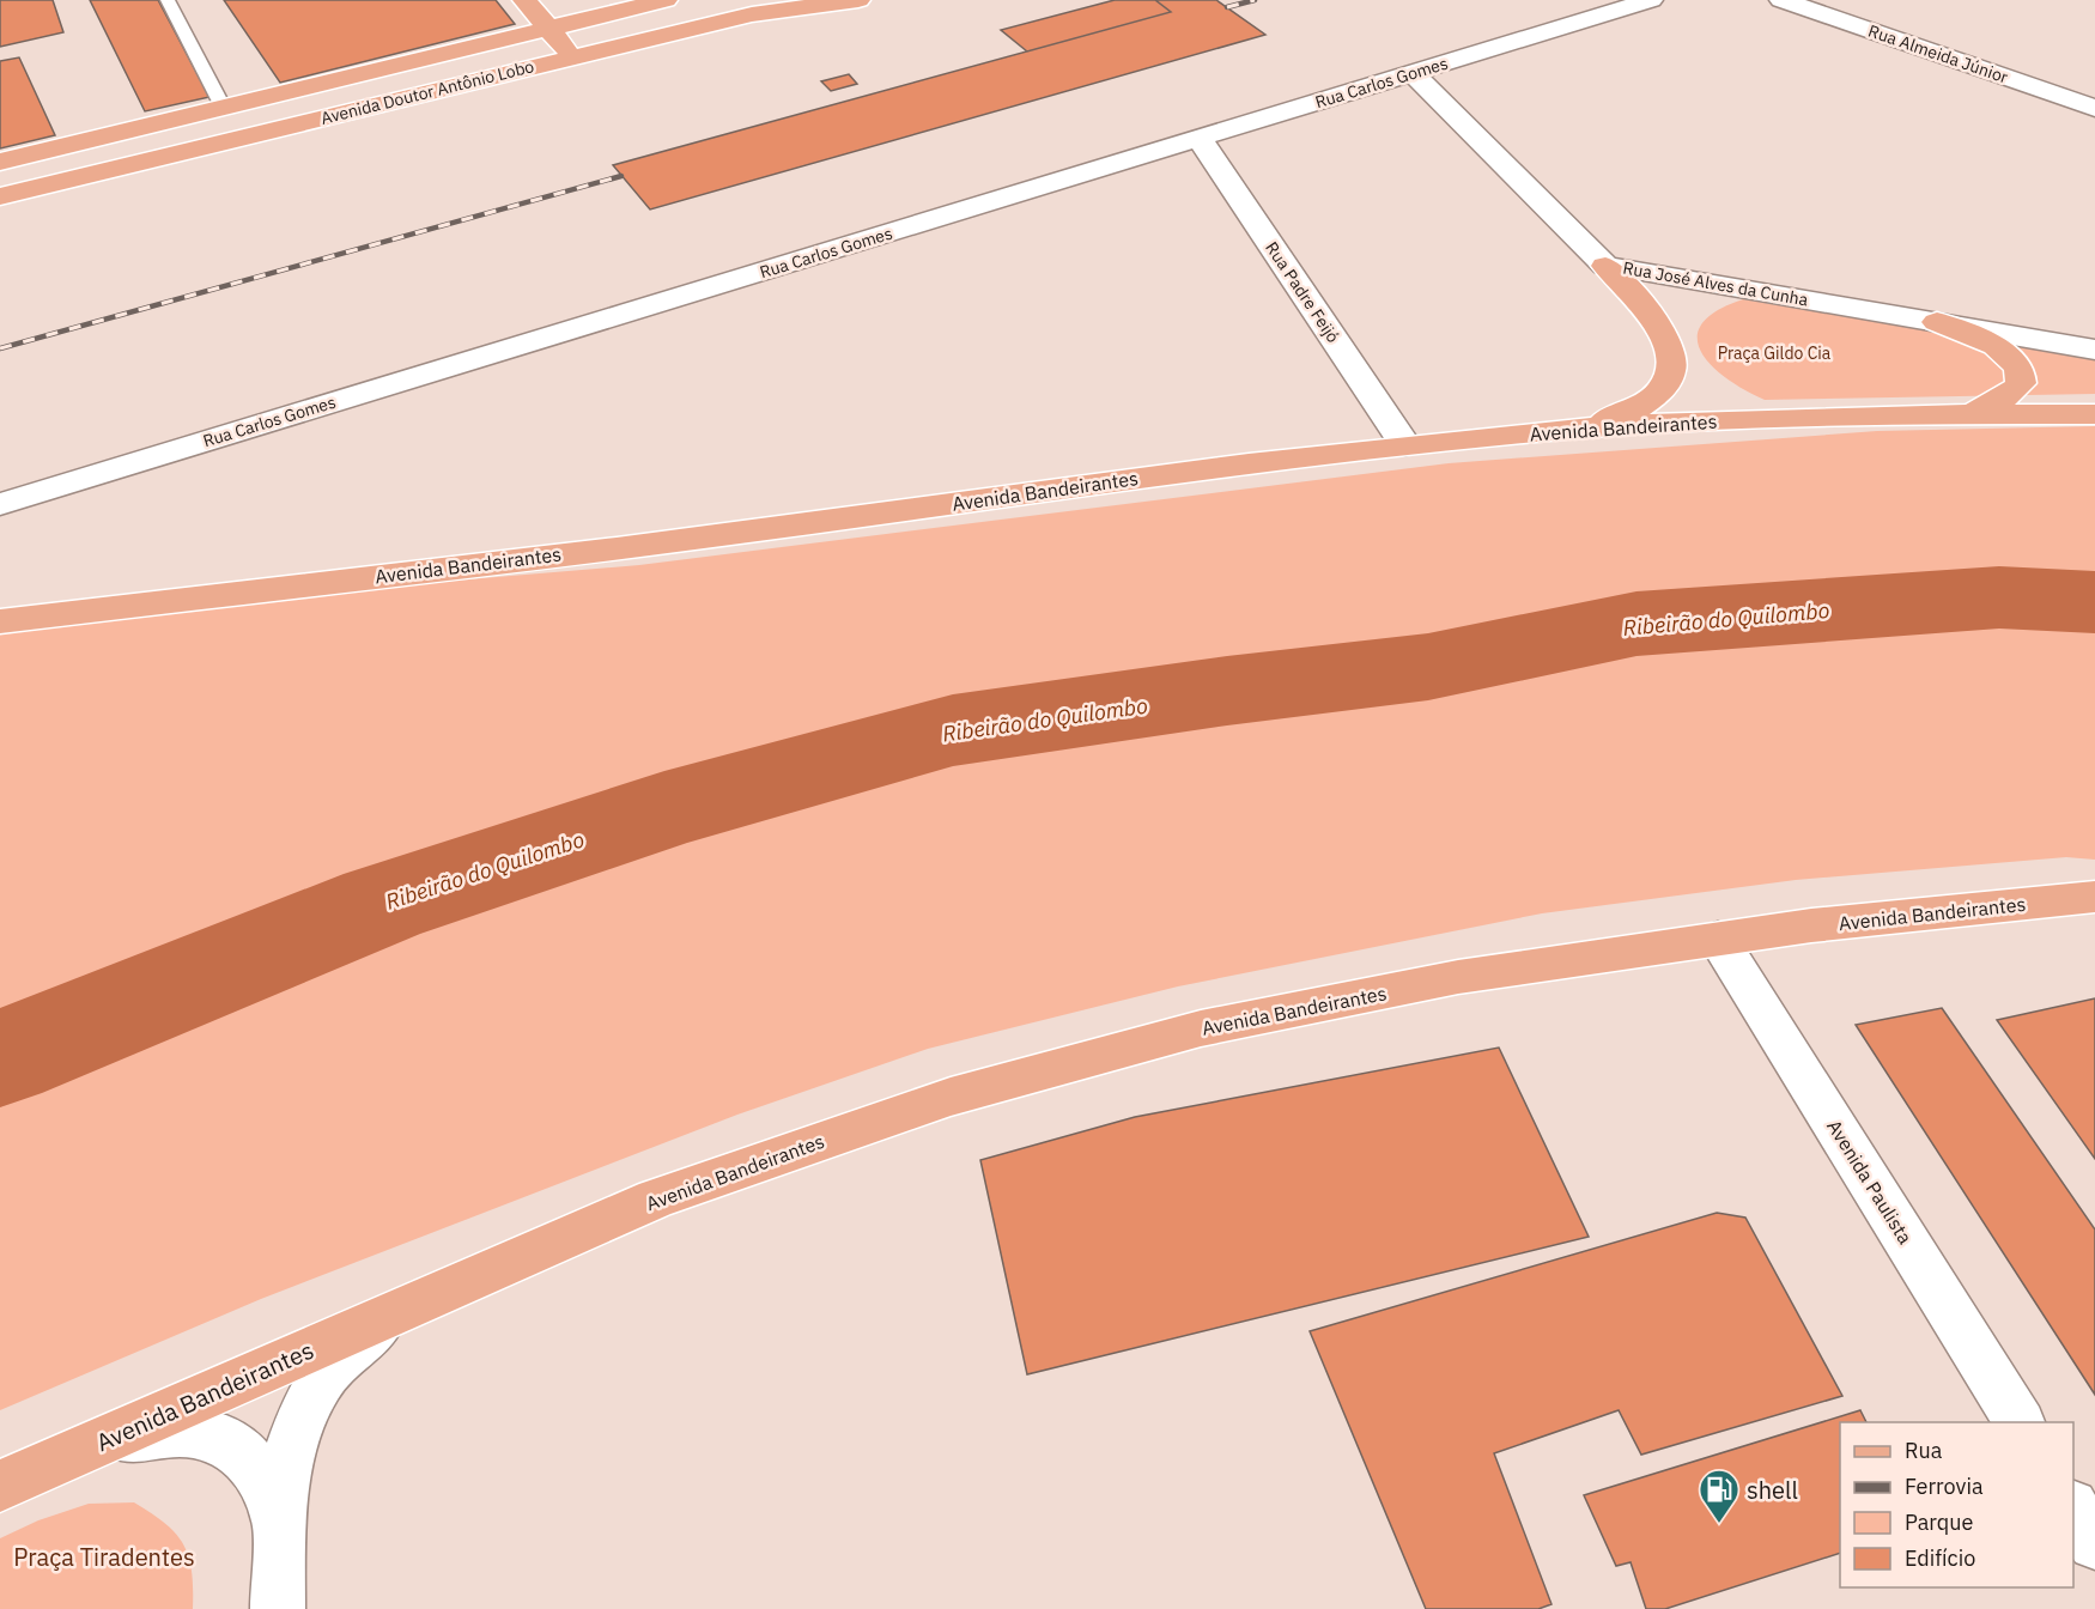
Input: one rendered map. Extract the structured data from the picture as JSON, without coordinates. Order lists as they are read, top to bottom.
{
  "streets": {
    "main road": ["Avenida Doutor Antônio Lobo", "Avenida Bandeirantes"],
    "street": [
      "Rua Almeida Júnior",
      "Rua Carlos Gomes",
      "Rua José Alves da Cunha",
      "Rua Padre Feijó",
      "Avenida Paulista"
    ]
  },
  "crossings": [
    ["Rua Carlos Gomes", "Rua José Alves da Cunha"],
    ["Rua Carlos Gomes", "Rua Padre Feijó"],
    ["Rua Padre Feijó", "Avenida Bandeirantes"],
    ["Avenida Bandeirantes", "Avenida Paulista"]
  ],
  "water": ["Ribeirão do Quilombo"],
  "parks": ["Praça Gildo Cia", "Praça Tiradentes"],
  "places": {
    "fuel station": ["shell"]
  },
  "legend": [
    "Rua",
    "Ferrovia",
    "Parque",
    "Edifício"
  ]
}
